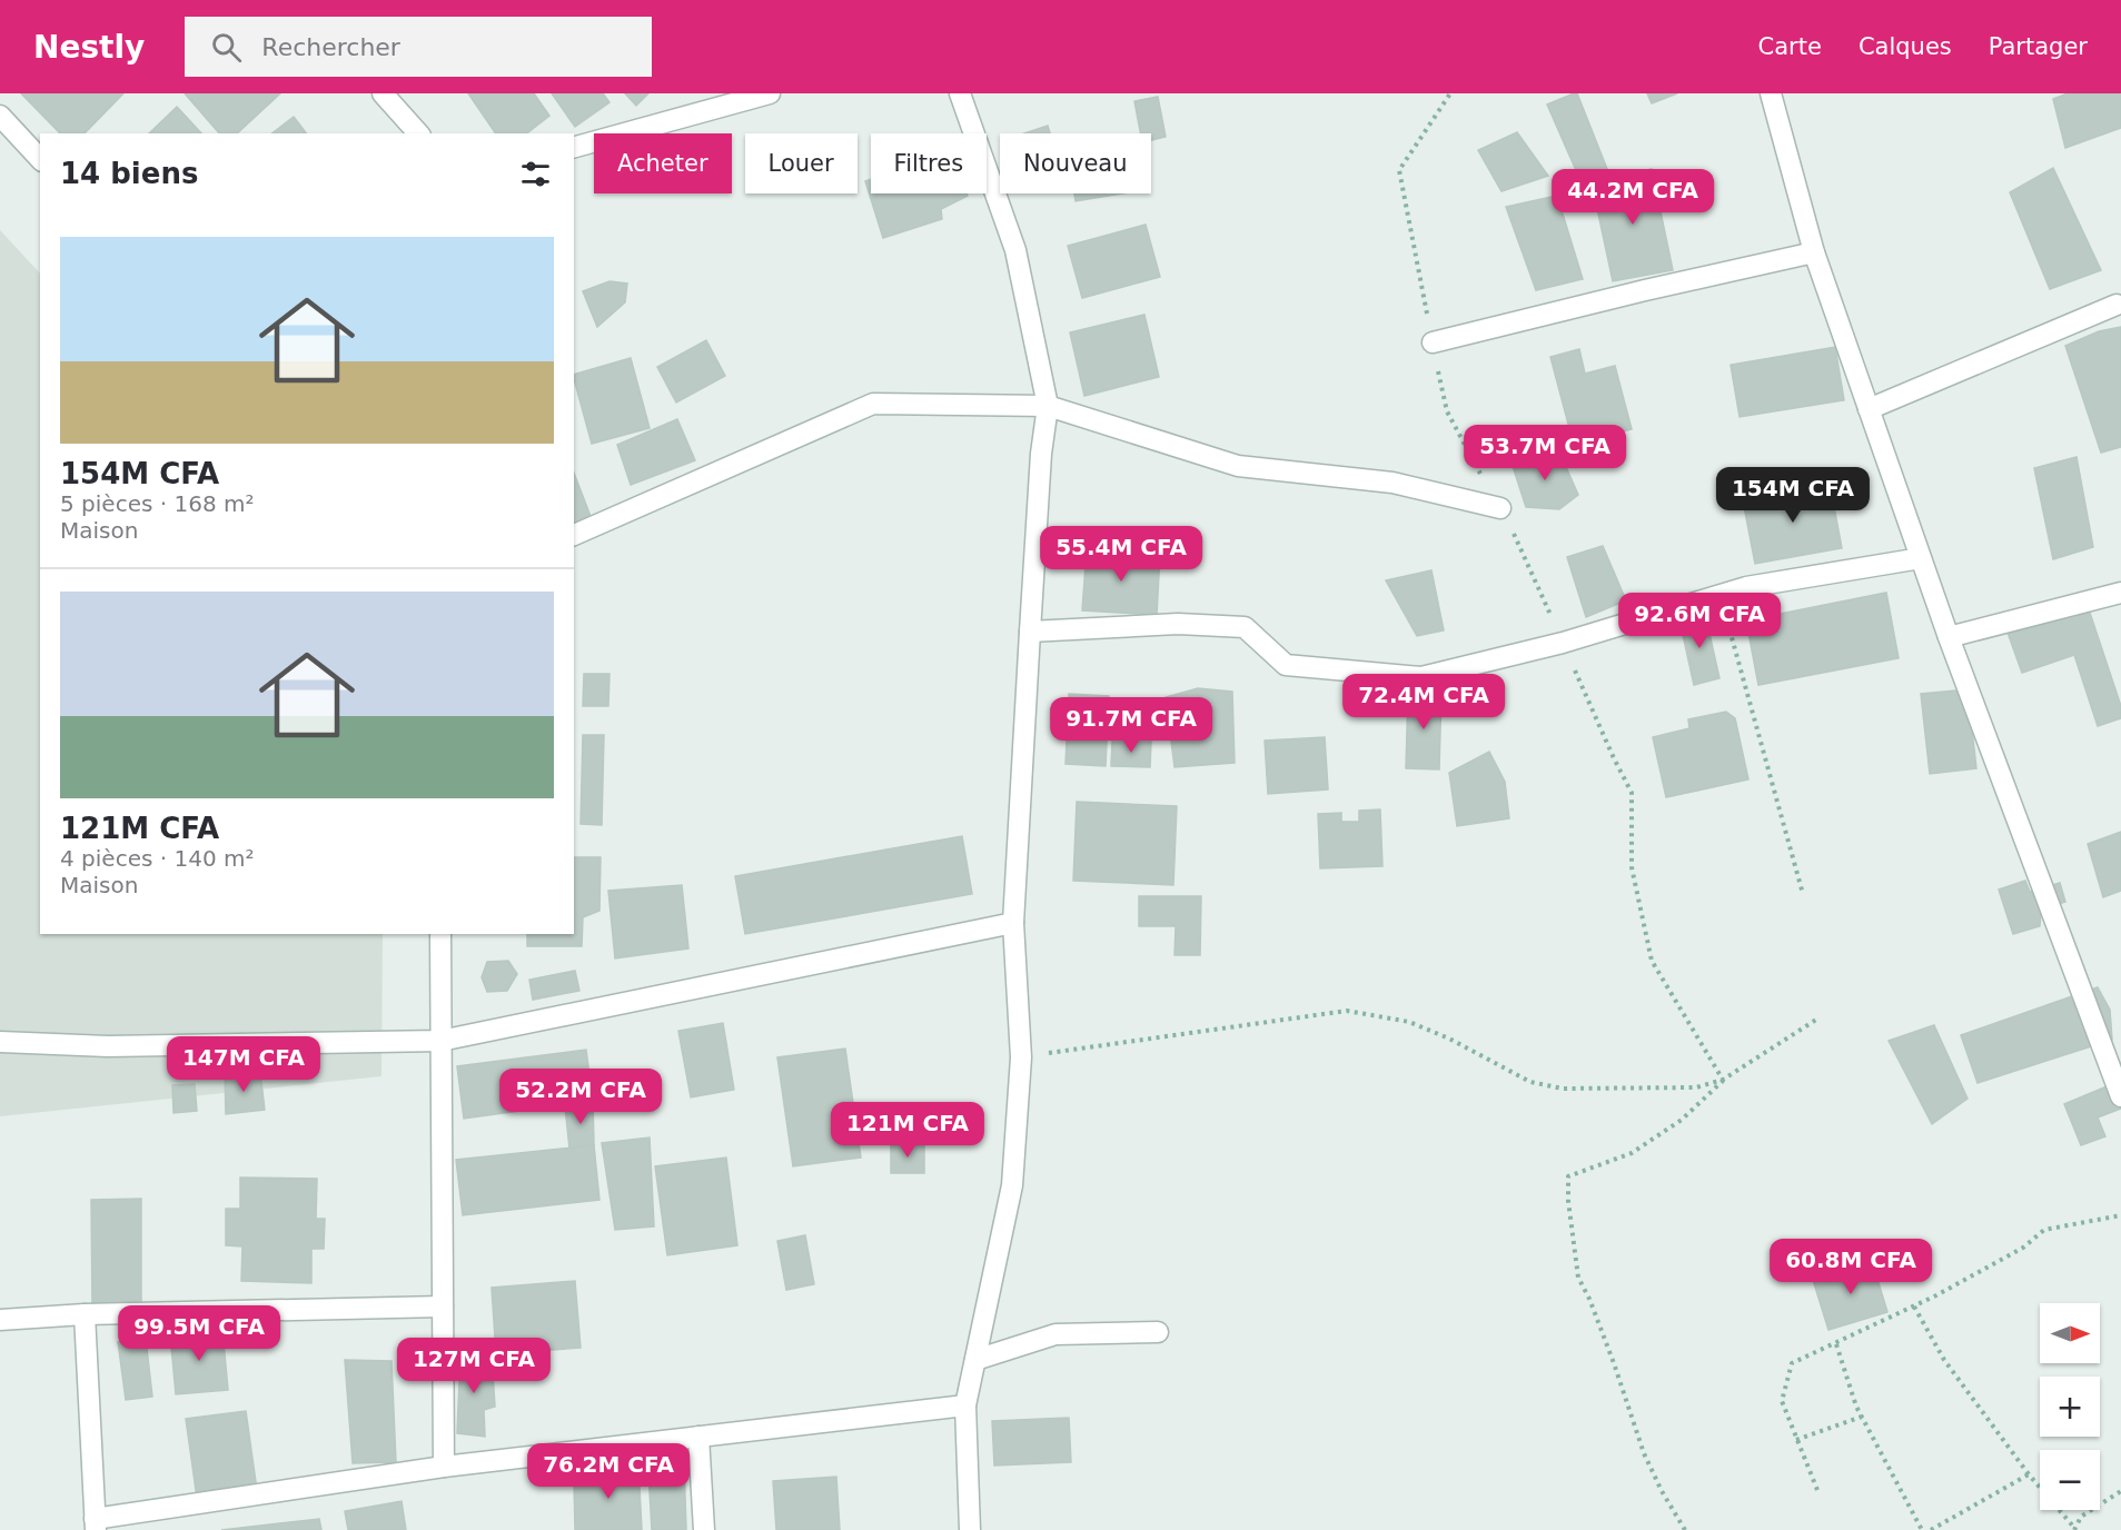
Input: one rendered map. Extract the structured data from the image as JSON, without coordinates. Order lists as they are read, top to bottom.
{
  "north": "right",
  "page": {
    "header": "Nestly",
    "search": "Rechercher",
    "nav": ["Carte", "Calques", "Partager"],
    "chip": [
      "Acheter",
      "Louer",
      "Filtres",
      "Nouveau"
    ],
    "heading": "14 biens",
    "price": [
      "44.2M CFA",
      "53.7M CFA",
      "154M CFA",
      "55.4M CFA",
      "92.6M CFA",
      "72.4M CFA",
      "91.7M CFA",
      "147M CFA",
      "52.2M CFA",
      "121M CFA",
      "60.8M CFA",
      "99.5M CFA",
      "127M CFA",
      "76.2M CFA"
    ],
    "list": [
      {
        "name": "154M CFA",
        "note": "5 pièces · 168 m² · Maison"
      },
      {
        "name": "121M CFA",
        "note": "4 pièces · 140 m² · Maison"
      }
    ],
    "map_buttons": ["+", "−"]
  }
}
